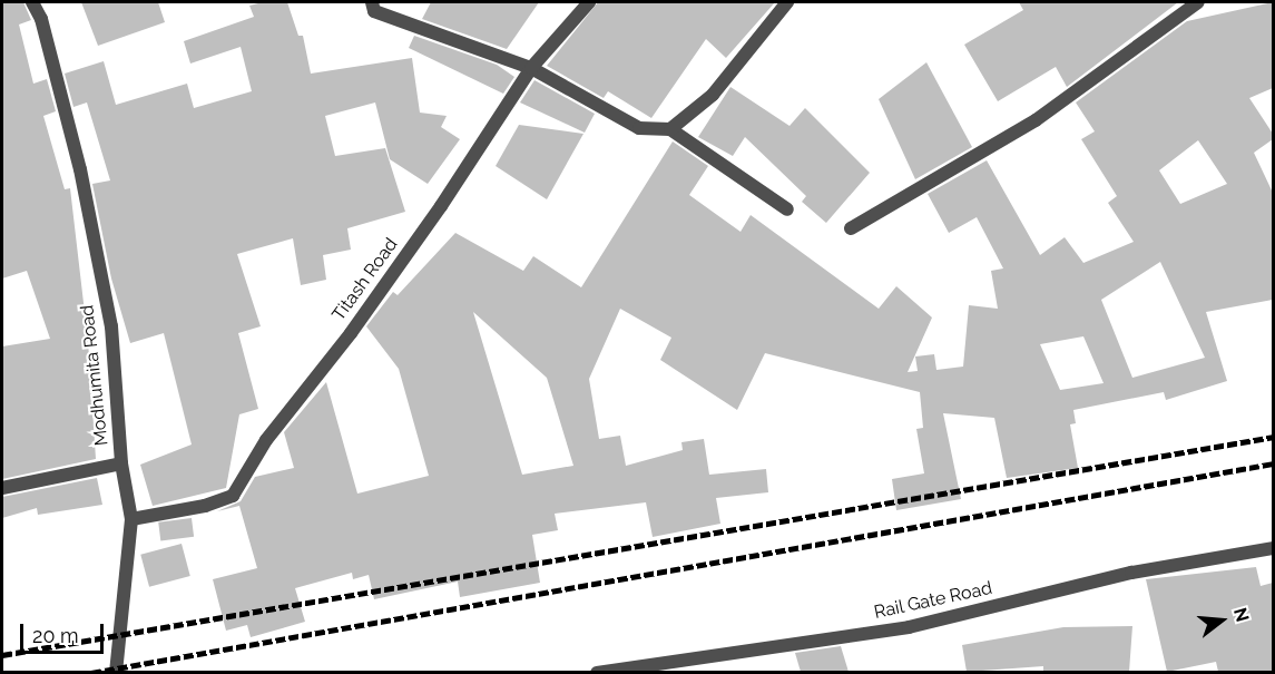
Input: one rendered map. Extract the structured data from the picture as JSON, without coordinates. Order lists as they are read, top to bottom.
{
  "streets": {
    "street": ["Titash Road", "Modhumita Road", "Rail Gate Road"]
  },
  "crossings": [
    ["Titash Road", "Modhumita Road"]
  ],
  "scale_bar": "20 m",
  "north": "right"
}
